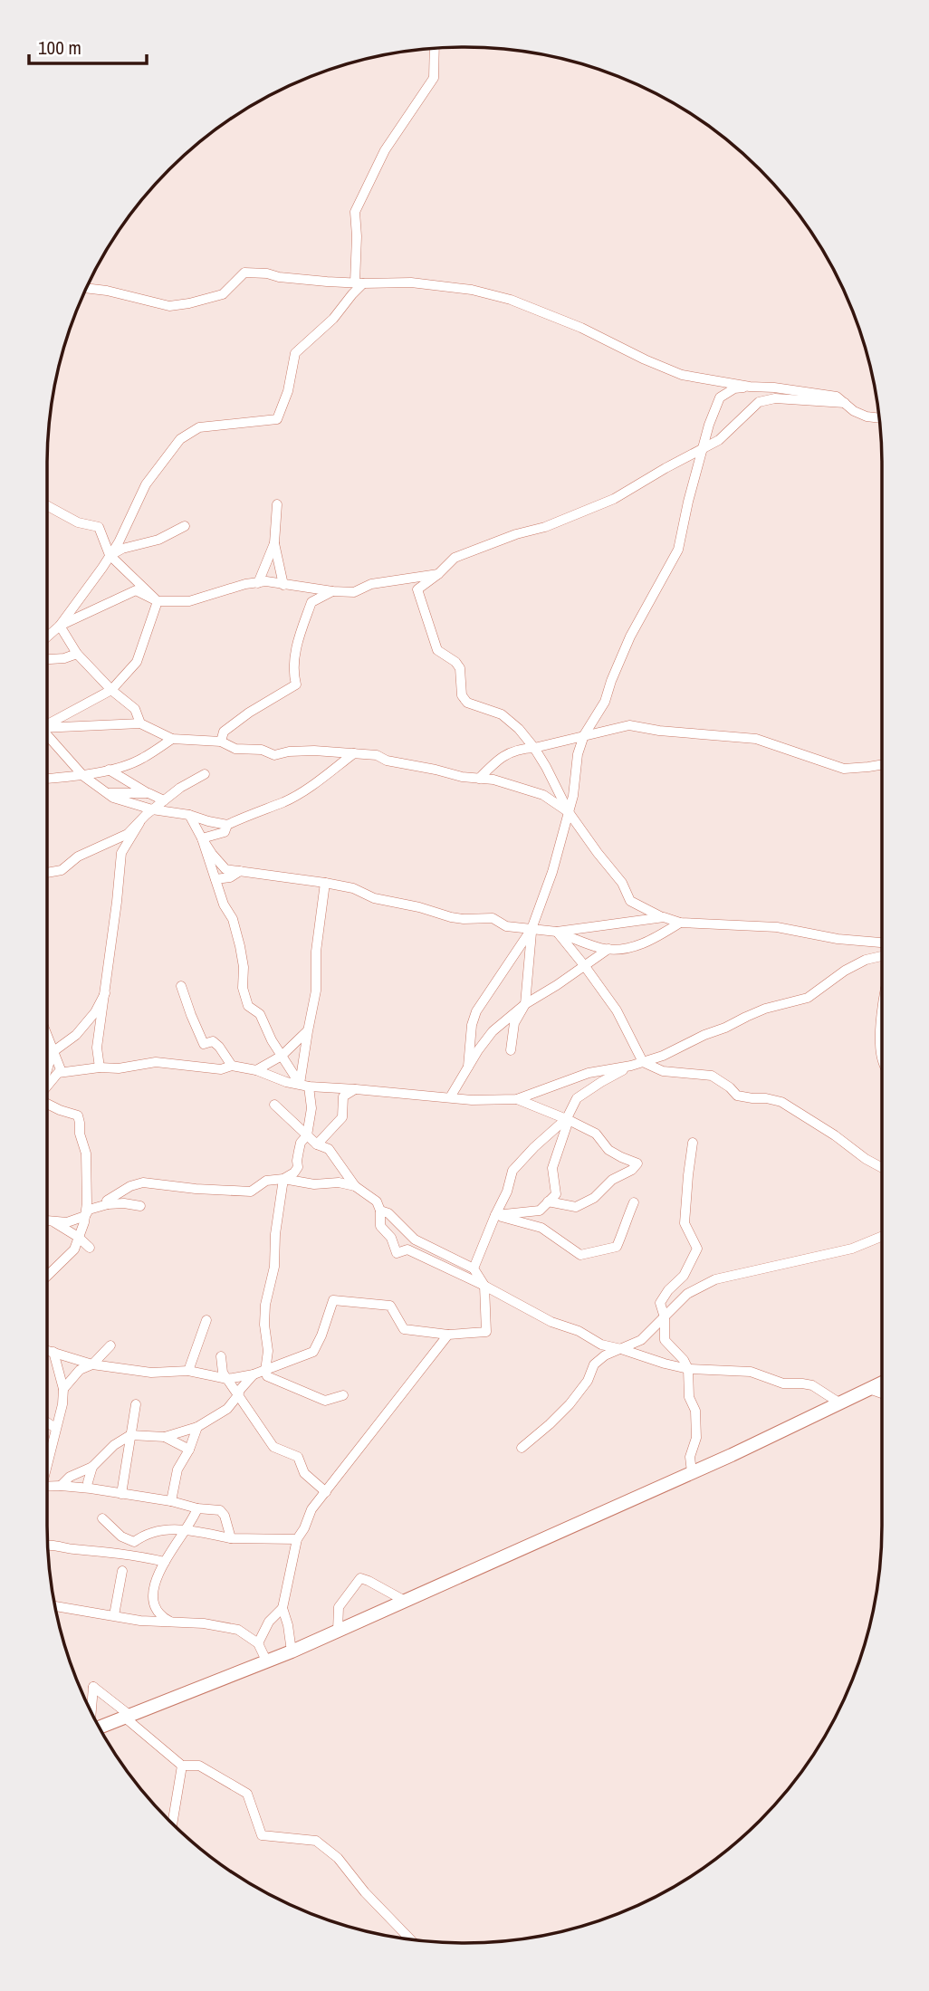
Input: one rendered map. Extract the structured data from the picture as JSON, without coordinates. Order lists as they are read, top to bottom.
{
  "scale_bar": "100 m"
}
